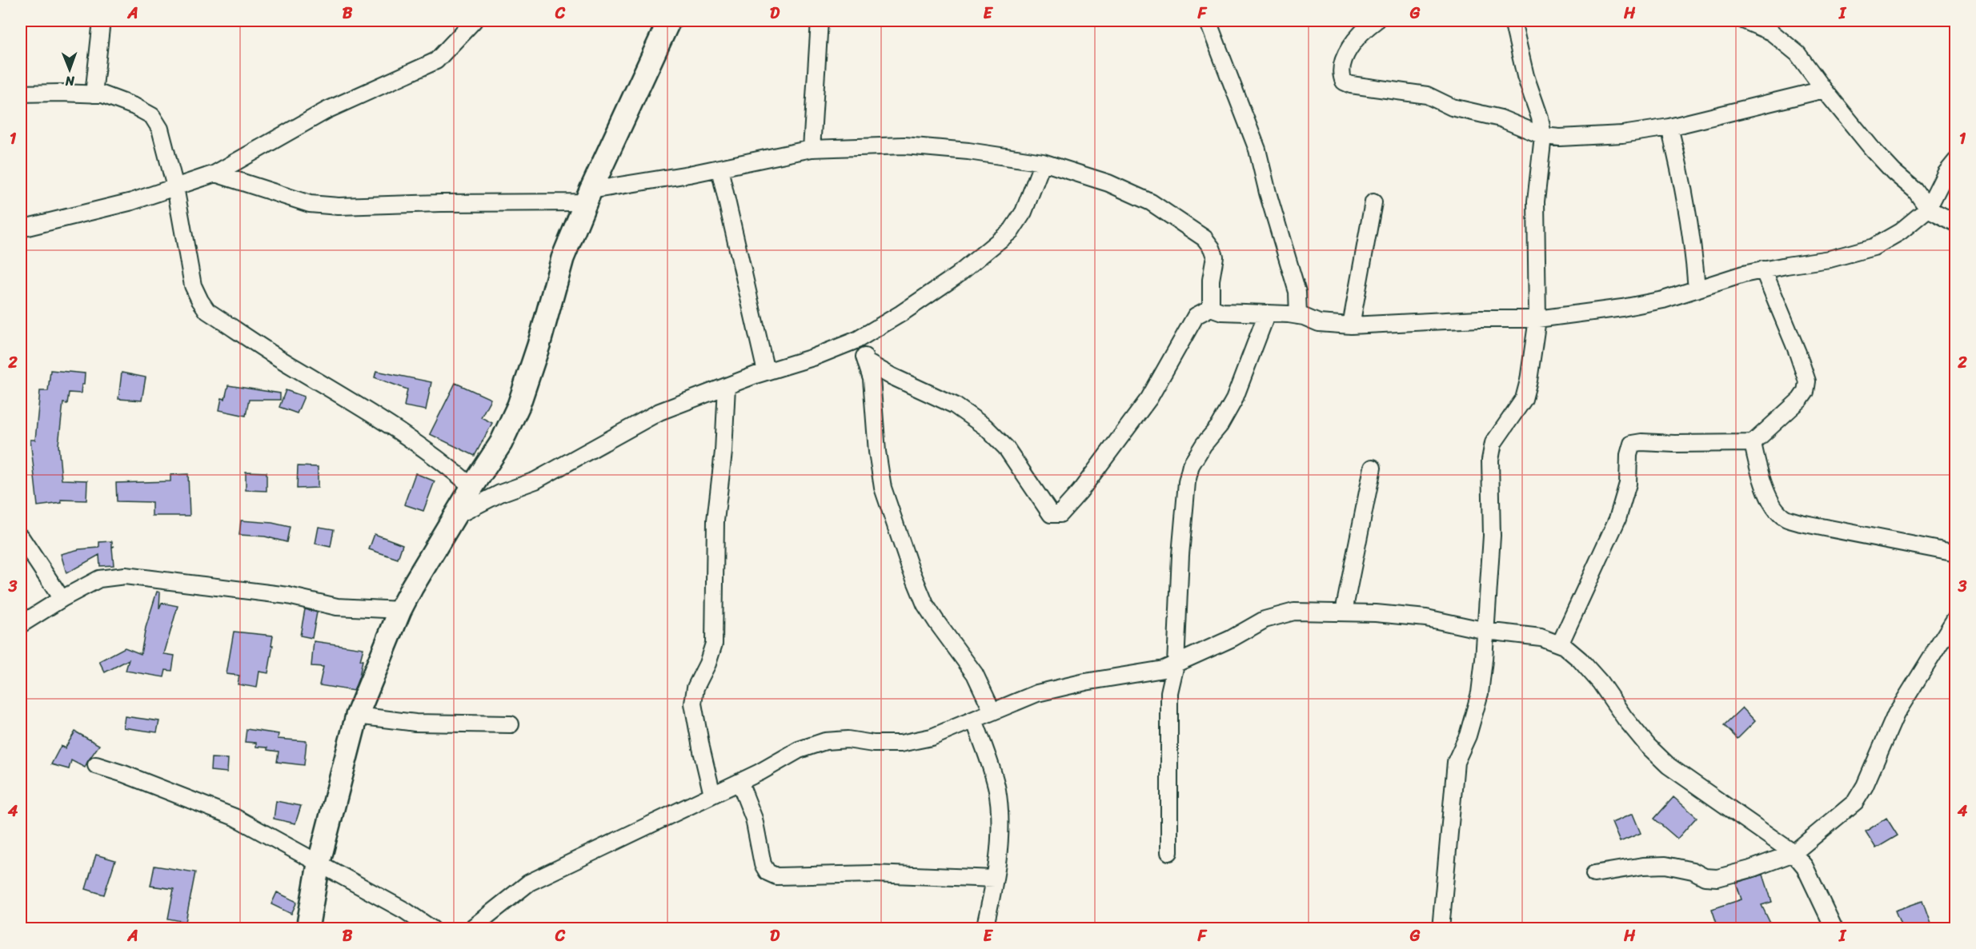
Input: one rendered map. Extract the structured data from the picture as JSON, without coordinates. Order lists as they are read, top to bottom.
{
  "north": "bottom",
  "grid": {
    "columns": [
      "A",
      "B",
      "C",
      "D",
      "E",
      "F",
      "G",
      "H",
      "I"
    ],
    "rows": [
      "1",
      "2",
      "3",
      "4"
    ]
  }
}
